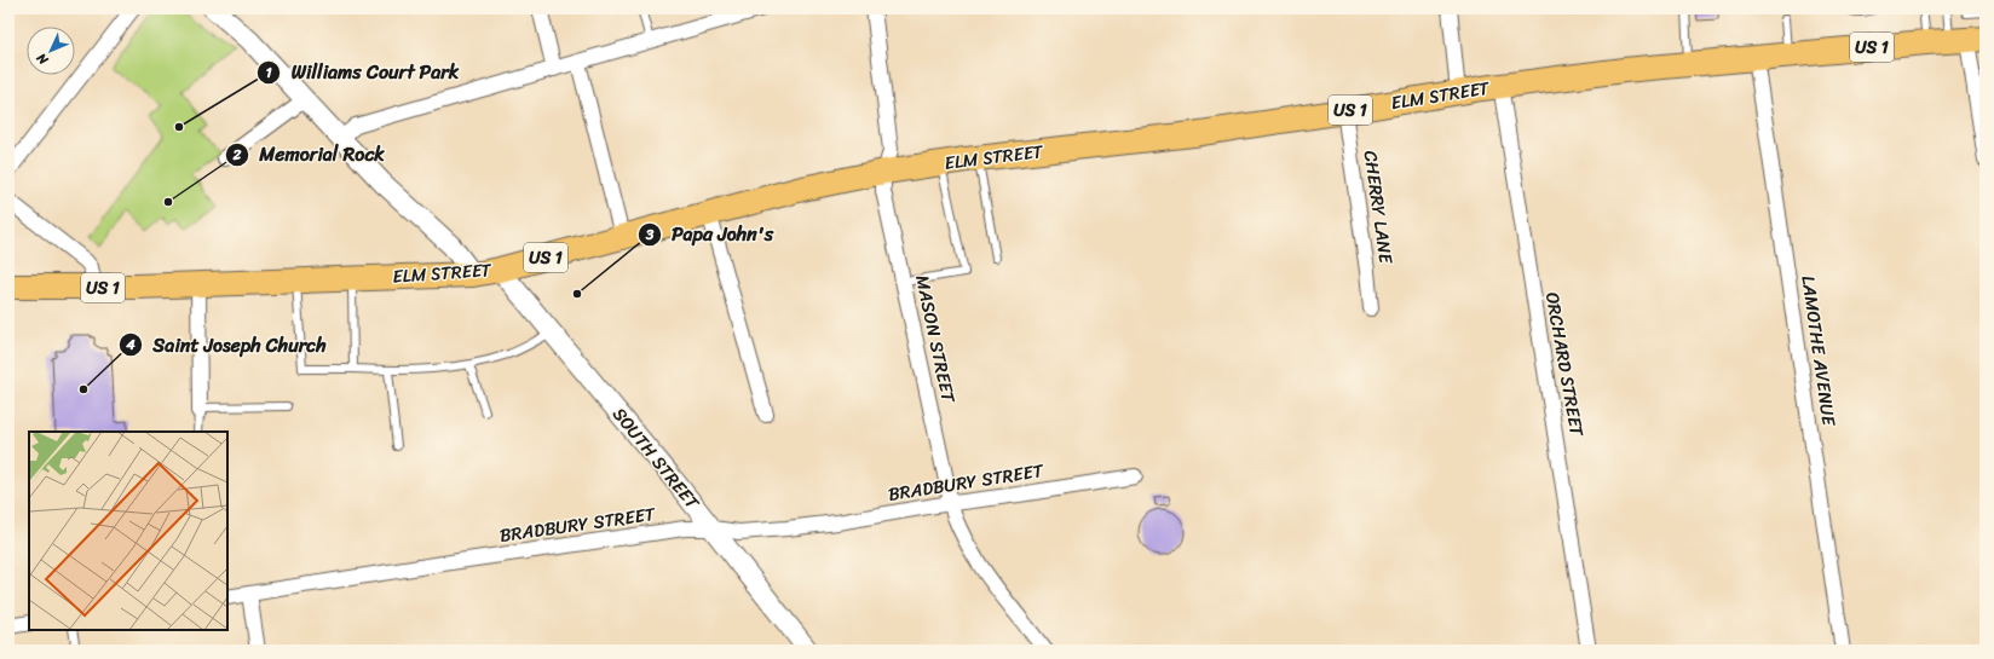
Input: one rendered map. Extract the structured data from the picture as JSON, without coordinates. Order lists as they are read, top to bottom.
{
  "streets": {
    "main road": ["US 1", "ELM STREET"],
    "street": [
      "CHERRY LANE",
      "MASON STREET",
      "LAMOTHE AVENUE",
      "ORCHARD STREET",
      "SOUTH STREET",
      "BRADBURY STREET"
    ]
  },
  "crossings": [
    ["ELM STREET", "CHERRY LANE"],
    ["ELM STREET", "MASON STREET"],
    ["ELM STREET", "LAMOTHE AVENUE"],
    ["ELM STREET", "ORCHARD STREET"],
    ["ELM STREET", "SOUTH STREET"],
    ["MASON STREET", "BRADBURY STREET"],
    ["SOUTH STREET", "BRADBURY STREET"]
  ],
  "places": [
    "Williams Court Park",
    "Memorial Rock",
    "Papa John's",
    "Saint Joseph Church"
  ],
  "north": "bottom left"
}
